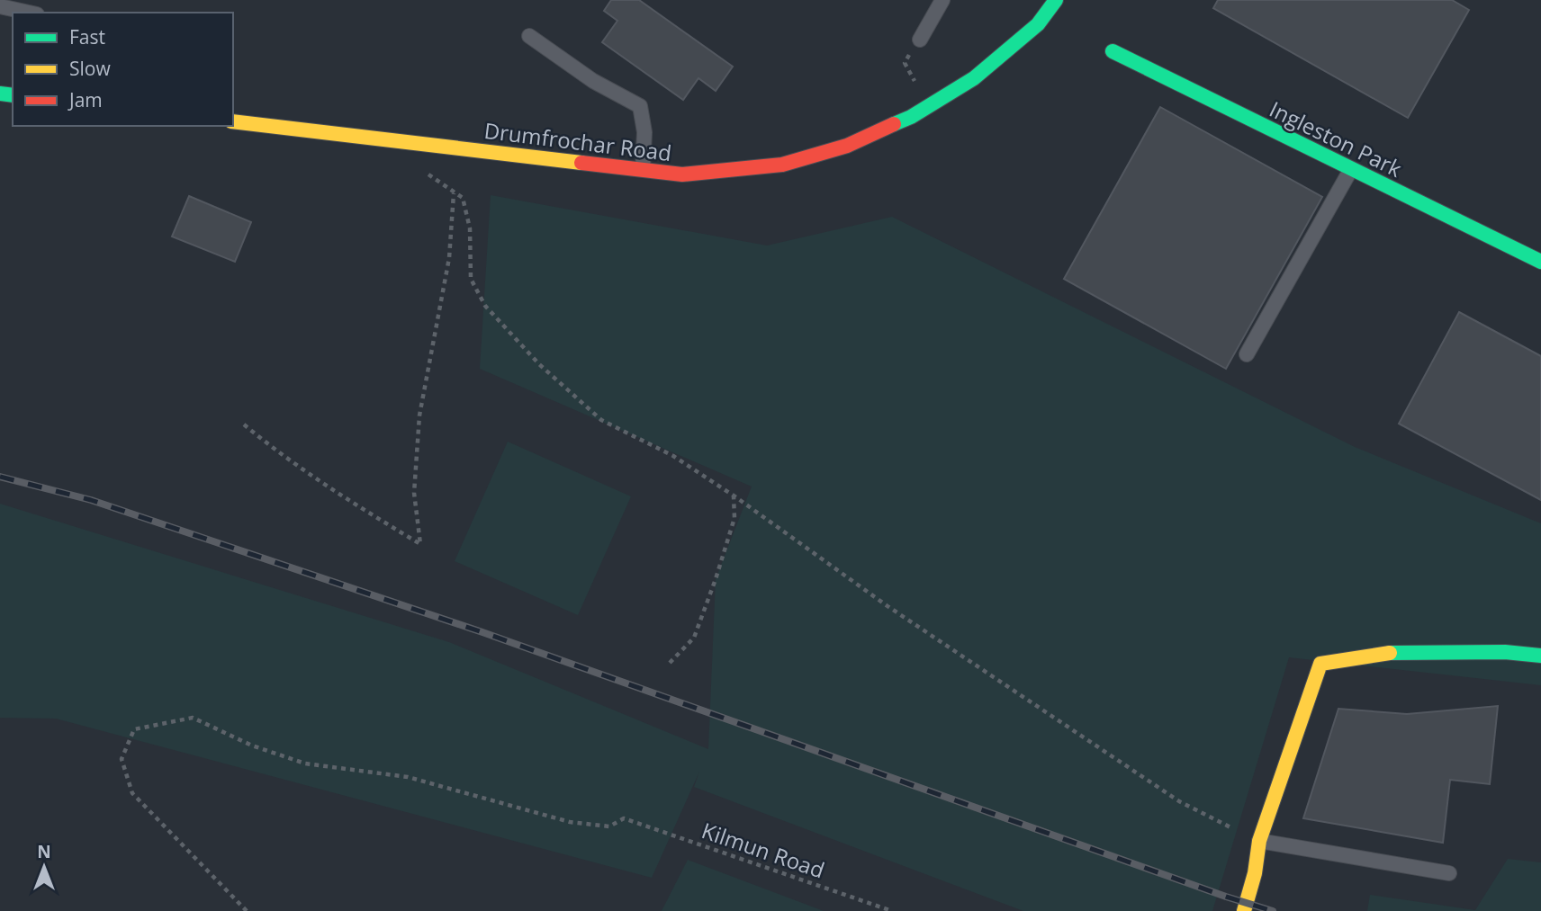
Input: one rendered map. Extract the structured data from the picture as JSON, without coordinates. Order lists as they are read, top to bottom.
{
  "streets": {
    "street": ["Ingleston Park", "Drumfrochar Road"],
    "path": ["Kilmun Road"]
  },
  "legend": ["Fast", "Slow", "Jam"],
  "north": "top"
}
